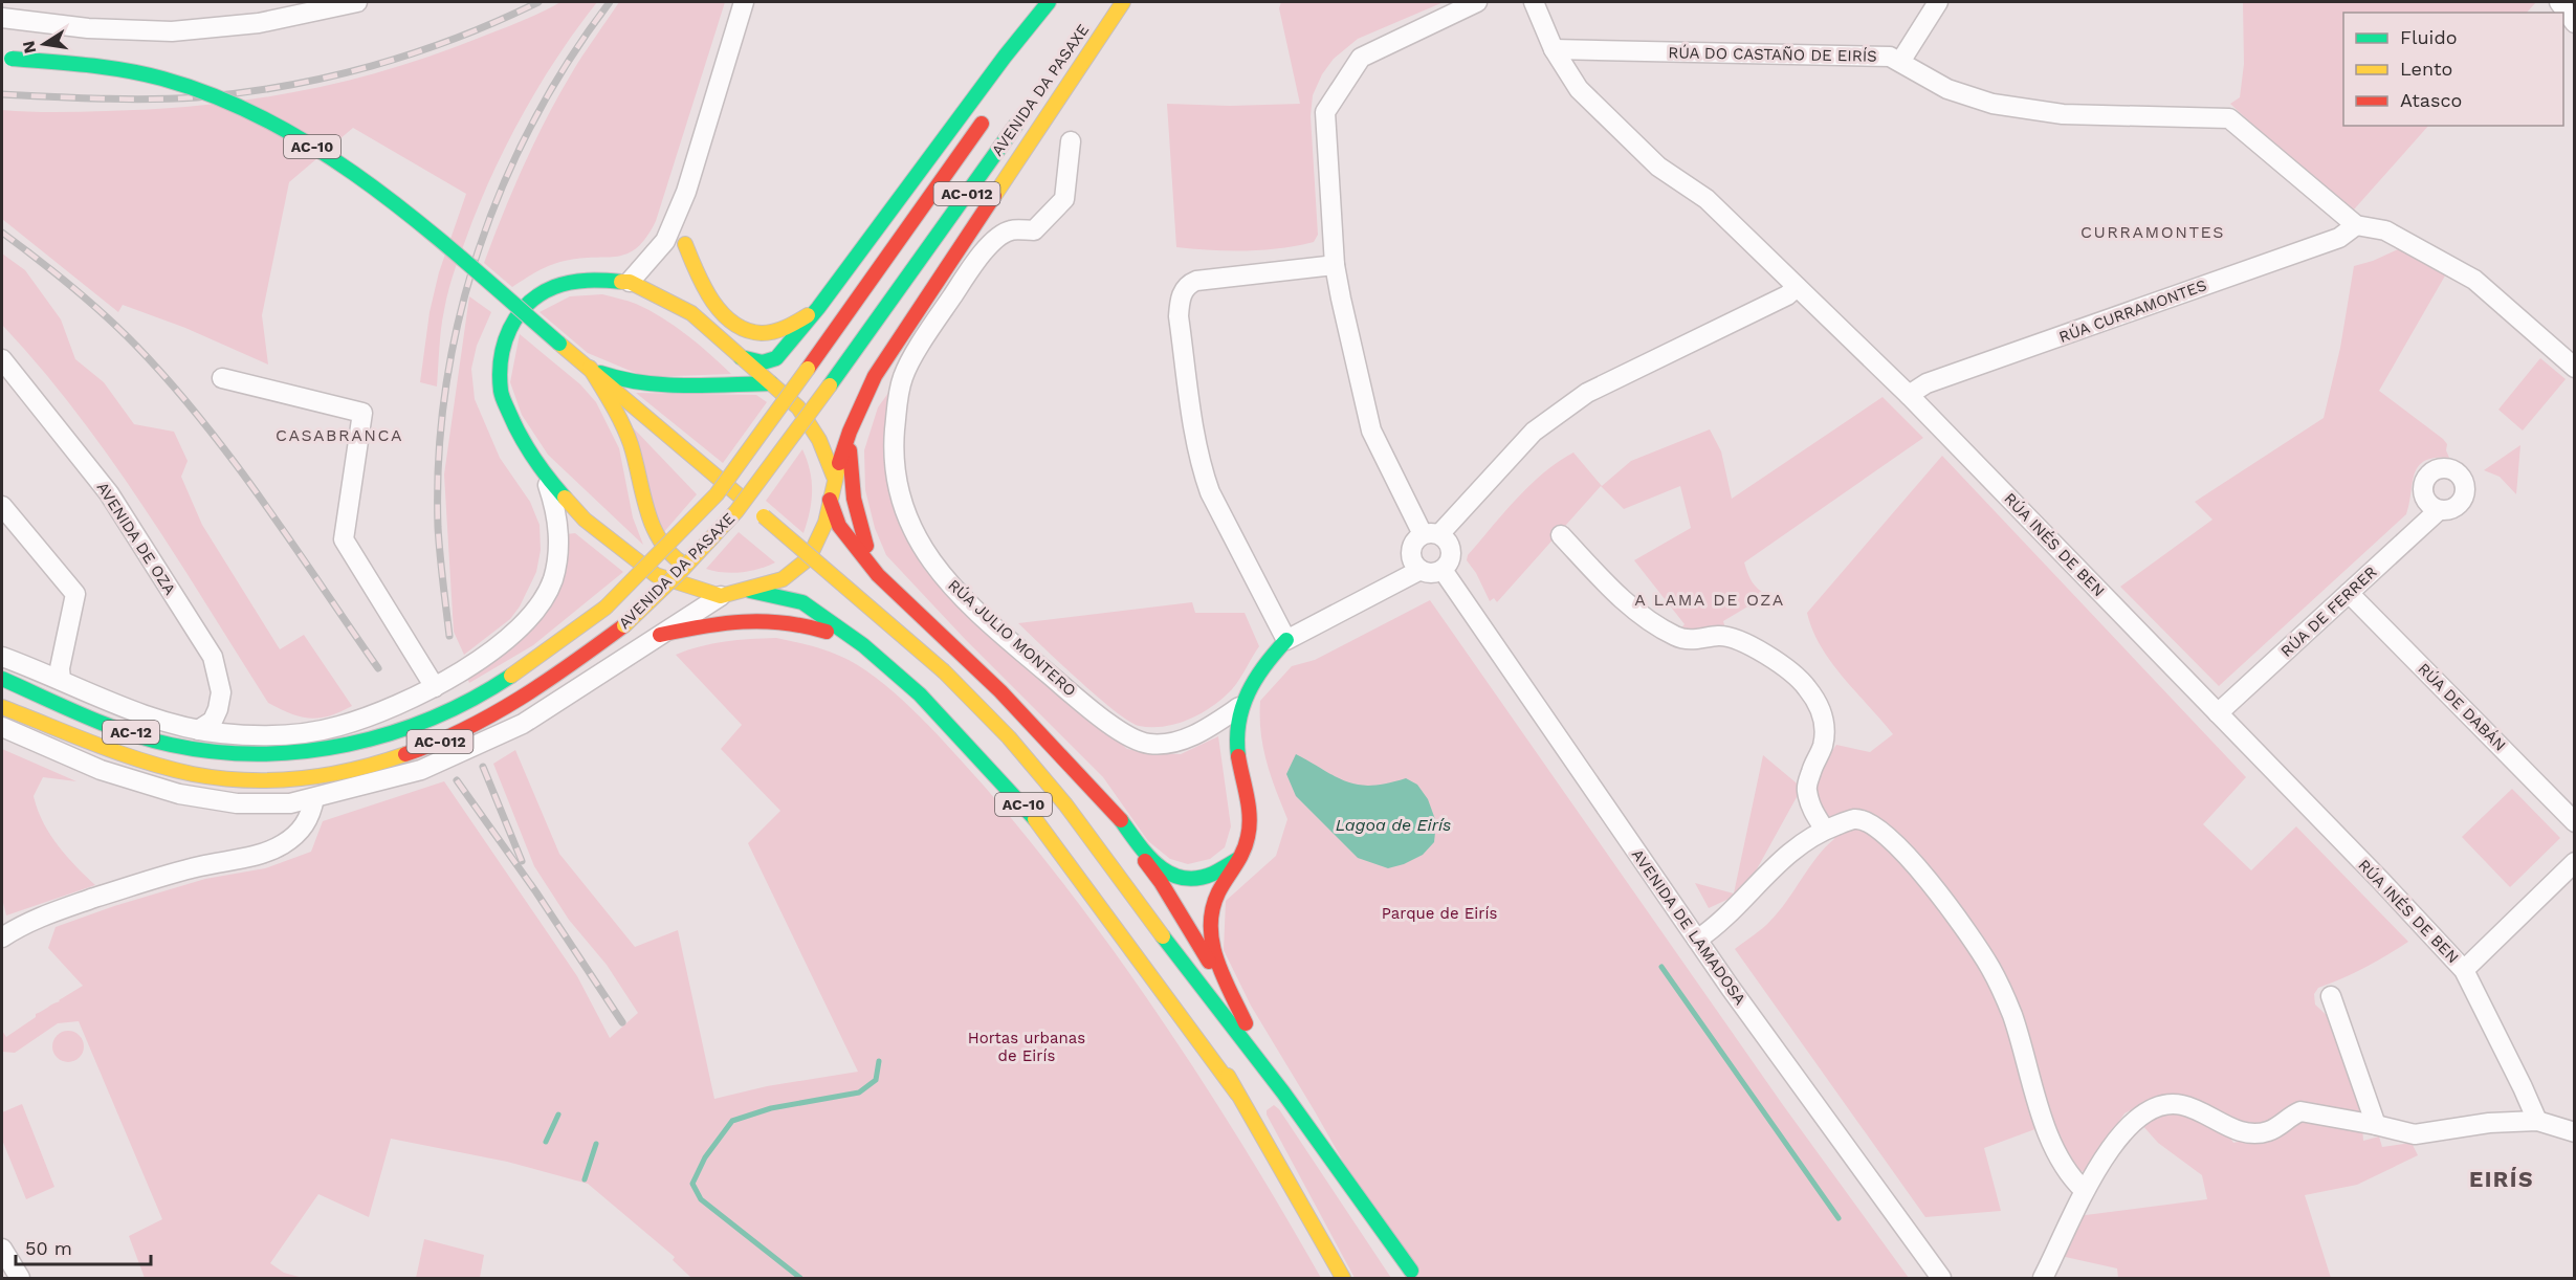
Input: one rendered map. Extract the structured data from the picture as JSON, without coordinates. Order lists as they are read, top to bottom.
{
  "streets": {
    "main road": [
      "AVENIDA DA PASAXE",
      "AC-10",
      "AC-012",
      "AC-12"
    ],
    "street": [
      "RÚA DO CASTAÑO DE EIRÍS",
      "RÚA CURRAMONTES",
      "AVENIDA DE OZA",
      "RÚA INÉS DE BEN",
      "RÚA DE FERRER",
      "RÚA JULIO MONTERO",
      "RÚA DE DABÁN",
      "AVENIDA DE LAMADOSA"
    ]
  },
  "crossings": [
    ["RÚA DO CASTAÑO DE EIRÍS", "RÚA CURRAMONTES"],
    ["RÚA DO CASTAÑO DE EIRÍS", "RÚA INÉS DE BEN"],
    ["RÚA CURRAMONTES", "RÚA INÉS DE BEN"],
    ["RÚA INÉS DE BEN", "RÚA DE FERRER"],
    ["RÚA DE FERRER", "RÚA DE DABÁN"]
  ],
  "districts": [
    "CURRAMONTES",
    "CASABRANCA",
    "A LAMA DE OZA",
    "EIRÍS"
  ],
  "water": ["Lagoa de Eirís"],
  "parks": ["Parque de Eirís", "Hortas urbanas de Eirís"],
  "legend": ["Fluido", "Lento", "Atasco"],
  "scale_bar": "50 m",
  "north": "left"
}
